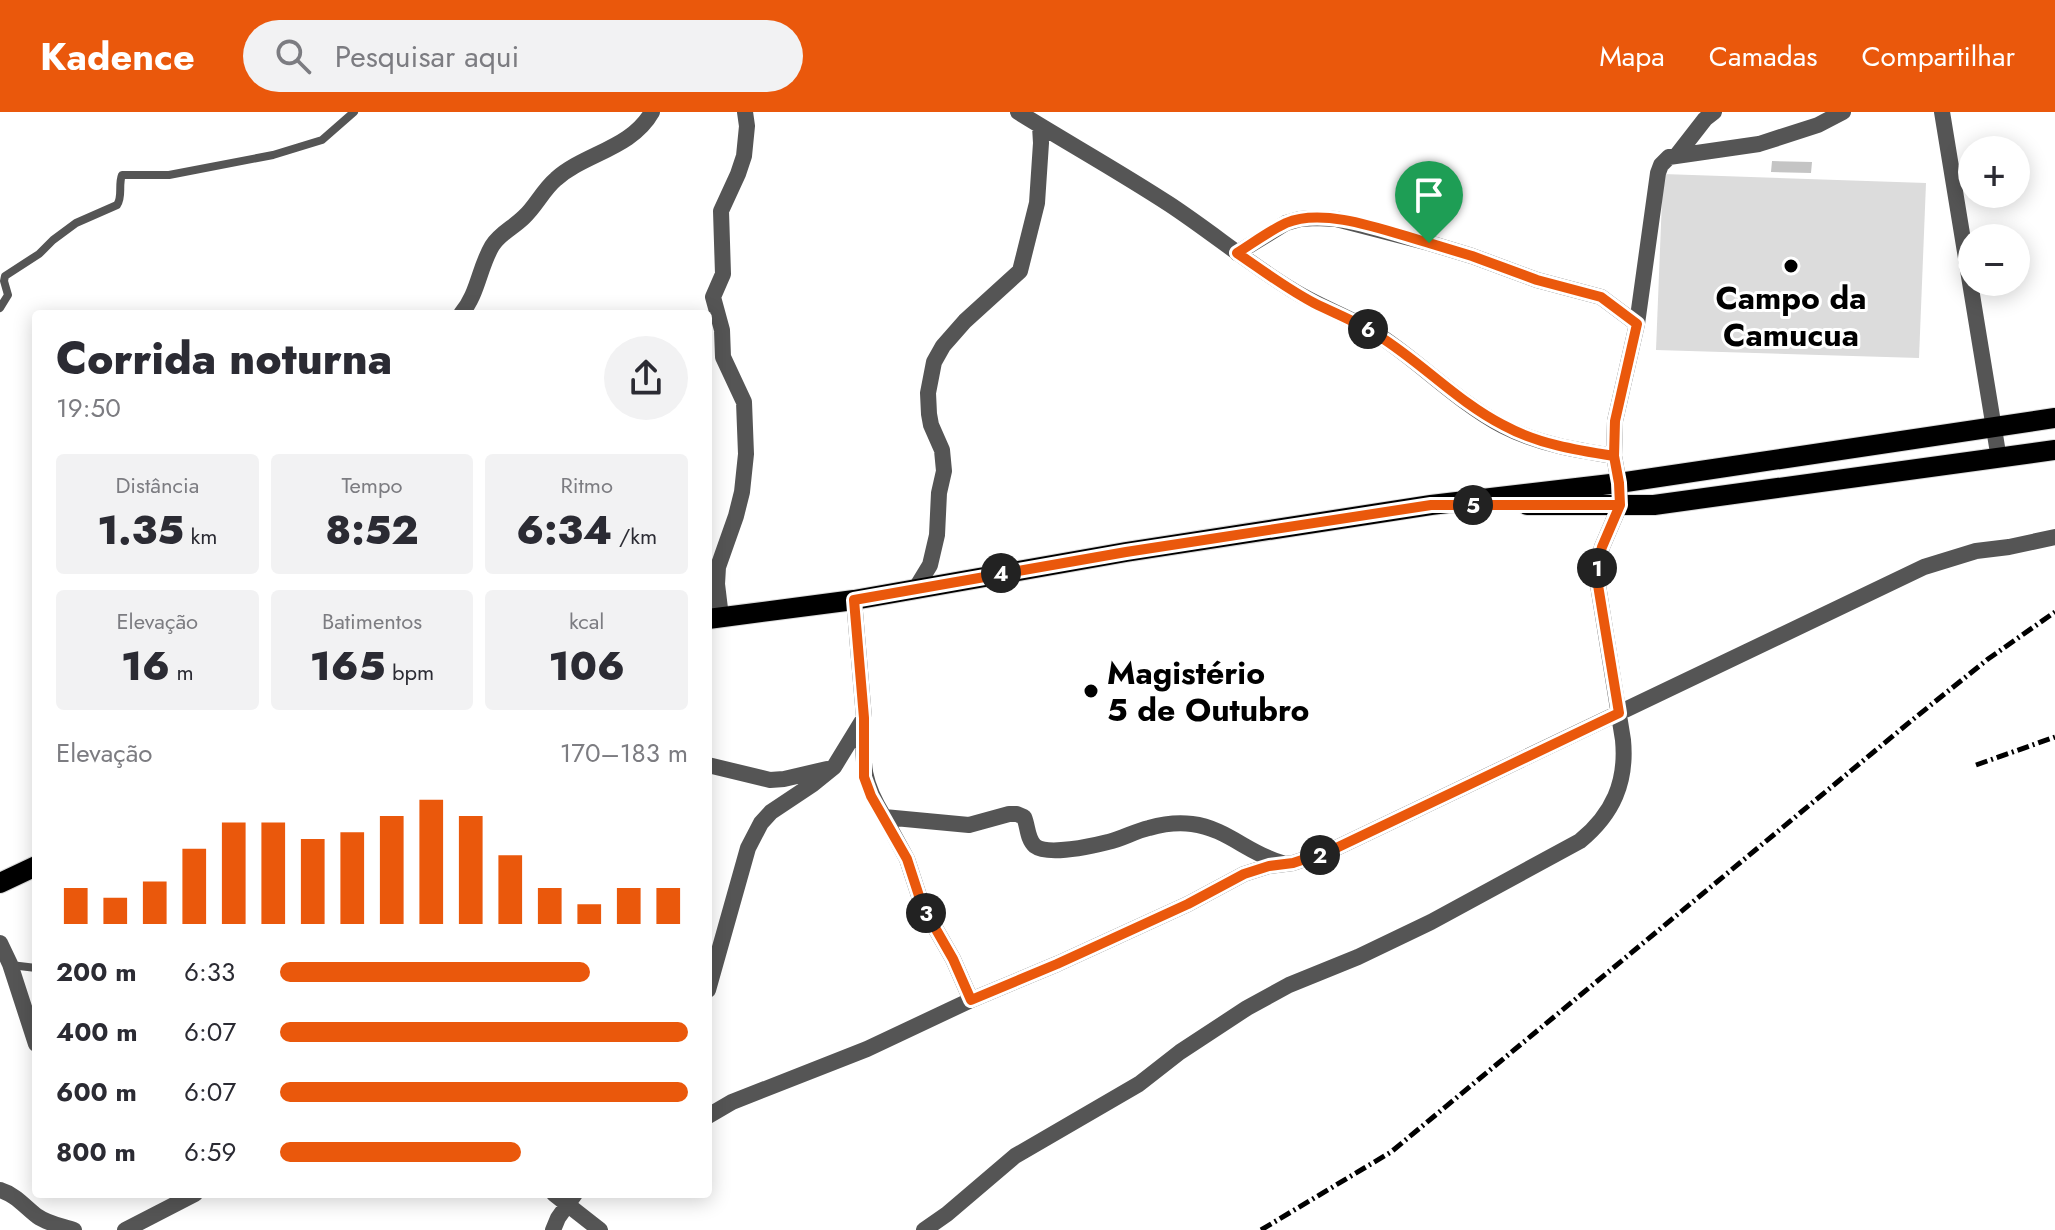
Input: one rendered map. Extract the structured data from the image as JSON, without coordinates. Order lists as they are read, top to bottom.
{
  "places": ["Campo da Camucua", "Magistério 5 de Outubro"],
  "page": {
    "header": "Kadence",
    "search": "Pesquisar aqui",
    "nav": ["Mapa", "Camadas", "Compartilhar"],
    "map_buttons": ["+", "−"],
    "pins": [
      "6",
      "5",
      "1",
      "4",
      "2",
      "3"
    ],
    "heading": ["Corrida noturna", "19:50"],
    "stats": [
      ["Distância", "1.35 km"],
      ["Tempo", "8:52"],
      ["Ritmo", "6:34 /km"],
      ["Elevação", "16 m"],
      ["Batimentos", "165 bpm"],
      ["kcal", "106"]
    ],
    "chart": ["Elevação", "170–183 m"],
    "list": [
      {
        "name": "200 m",
        "note": "6:33"
      },
      {
        "name": "400 m",
        "note": "6:07"
      },
      {
        "name": "600 m",
        "note": "6:07"
      },
      {
        "name": "800 m",
        "note": "6:59"
      }
    ]
  }
}
